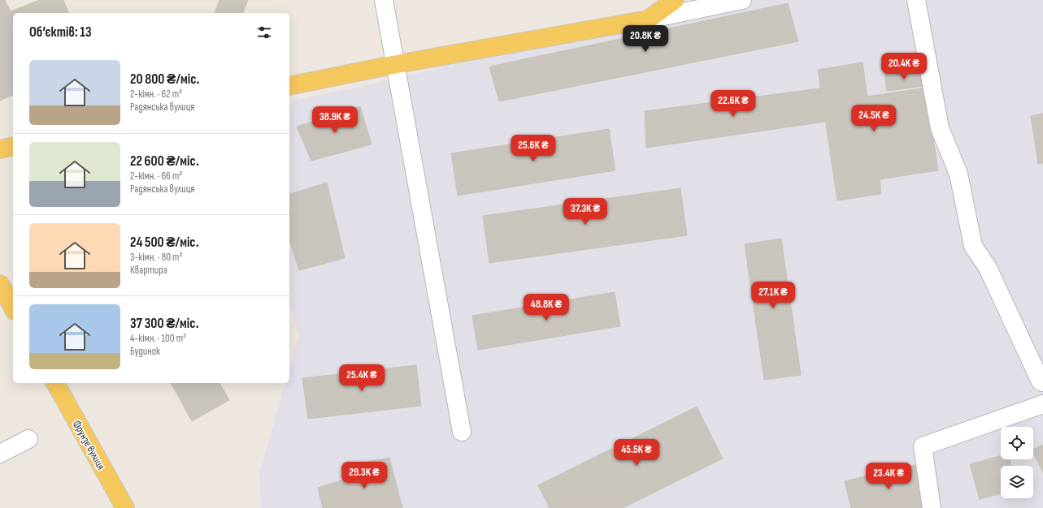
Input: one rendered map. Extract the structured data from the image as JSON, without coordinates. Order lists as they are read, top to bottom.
{
  "streets": {
    "main road": ["Фрунзе вулиця"]
  },
  "page": {
    "heading": "Об’єктів: 13",
    "price": [
      "20.8K ₴",
      "20.4K ₴",
      "22.6K ₴",
      "24.5K ₴",
      "38.9K ₴",
      "25.6K ₴",
      "37.3K ₴",
      "27.1K ₴",
      "48.8K ₴",
      "25.4K ₴",
      "45.5K ₴",
      "29.3K ₴",
      "23.4K ₴"
    ],
    "list": [
      {
        "name": "20 800 ₴/міс.",
        "note": "2-кімн. · 62 m² · Радянська вулиця"
      },
      {
        "name": "22 600 ₴/міс.",
        "note": "2-кімн. · 66 m² · Радянська вулиця"
      },
      {
        "name": "24 500 ₴/міс.",
        "note": "3-кімн. · 80 m² · Квартира"
      },
      {
        "name": "37 300 ₴/міс.",
        "note": "4-кімн. · 100 m² · Будинок"
      }
    ]
  }
}
